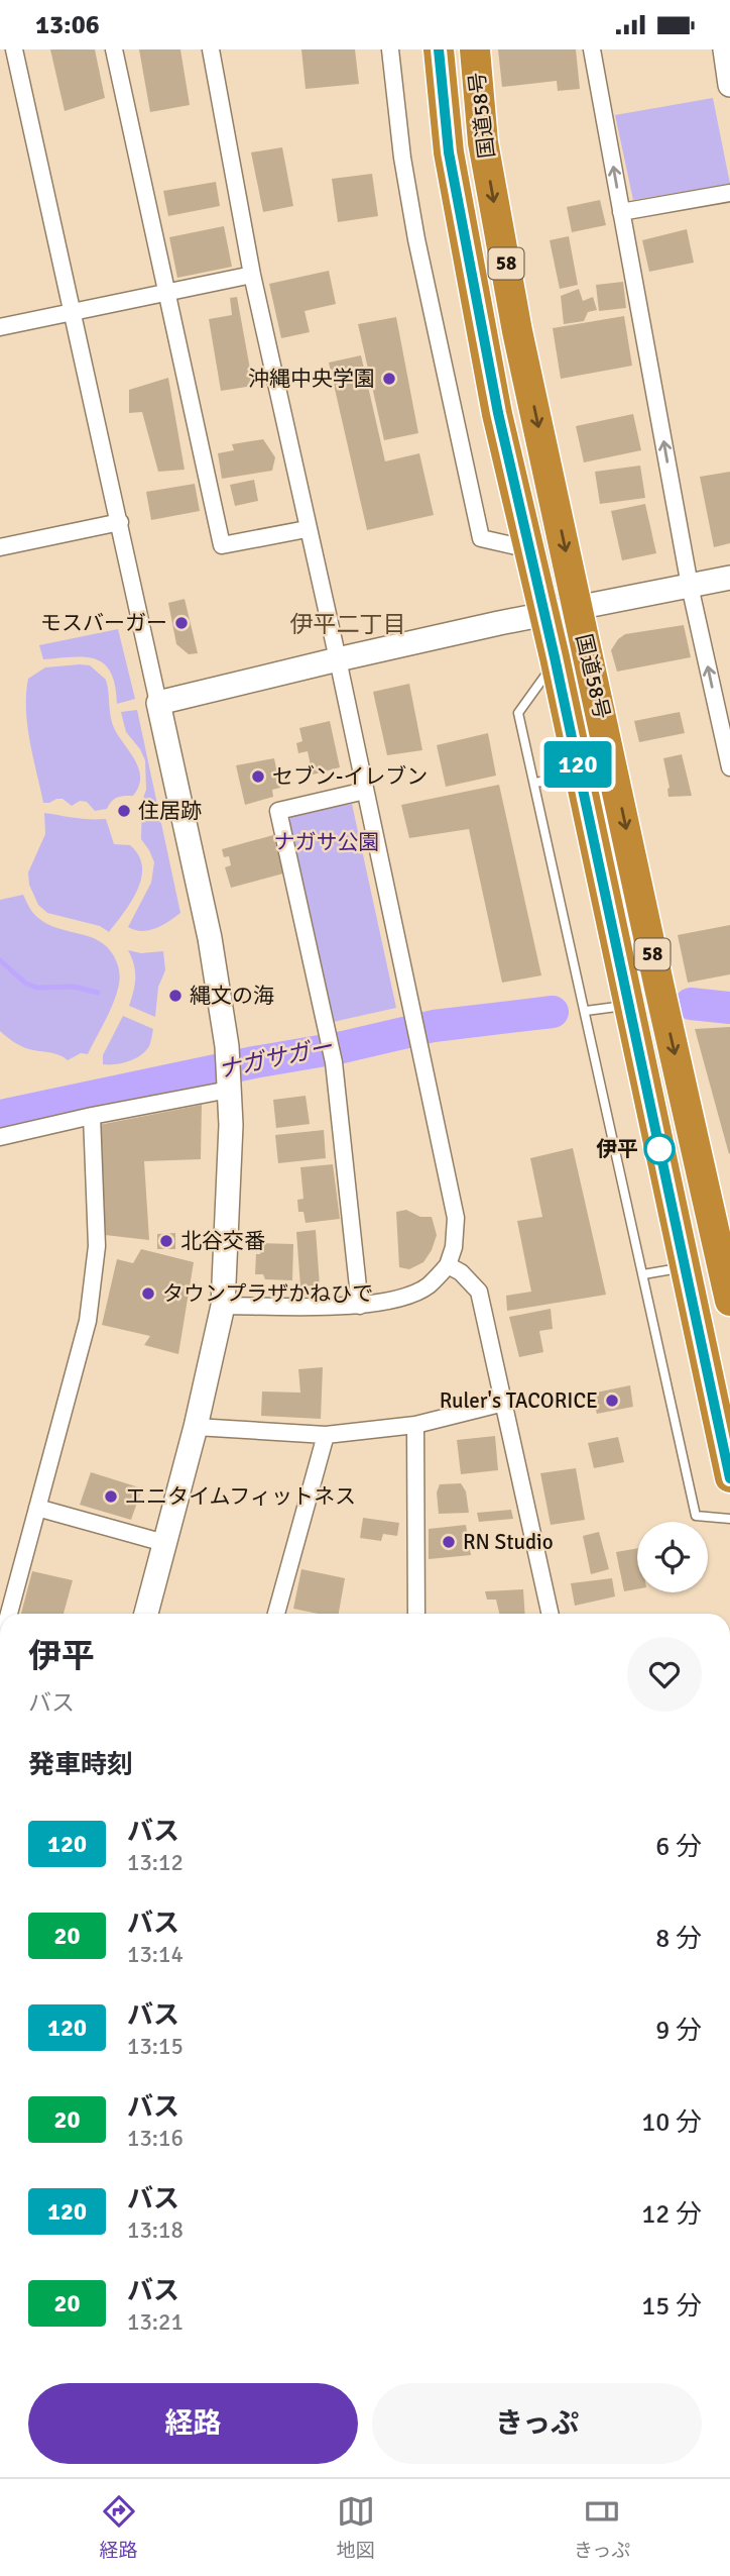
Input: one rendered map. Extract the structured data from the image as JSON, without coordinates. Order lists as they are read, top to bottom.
{
  "streets": {
    "highway": ["国道58号", "58"]
  },
  "districts": ["伊平二丁目"],
  "water": ["ナガサガー"],
  "parks": ["ナガサ公園"],
  "places": [
    "沖縄中央学園",
    "モスバーガー",
    "セブン-イレブン",
    "住居跡",
    "縄文の海",
    "伊平",
    "北谷交番",
    "タウンプラザかねひで",
    "Ruler's TACORICE",
    "エニタイムフィットネス",
    "RN Studio"
  ],
  "lines": ["bus line 120"],
  "page": {
    "status": "13:06",
    "on_map": "120",
    "heading": [
      ["伊平", "バス"],
      "発車時刻"
    ],
    "list": [
      {
        "mark": "120",
        "name": "バス",
        "note": "13:12",
        "value": "6 分"
      },
      {
        "mark": "20",
        "name": "バス",
        "note": "13:14",
        "value": "8 分"
      },
      {
        "mark": "120",
        "name": "バス",
        "note": "13:15",
        "value": "9 分"
      },
      {
        "mark": "20",
        "name": "バス",
        "note": "13:16",
        "value": "10 分"
      },
      {
        "mark": "120",
        "name": "バス",
        "note": "13:18",
        "value": "12 分"
      },
      {
        "mark": "20",
        "name": "バス",
        "note": "13:21",
        "value": "15 分"
      }
    ],
    "buttons": ["経路", "きっぷ"],
    "tabs": ["経路", "地図", "きっぷ"]
  }
}
